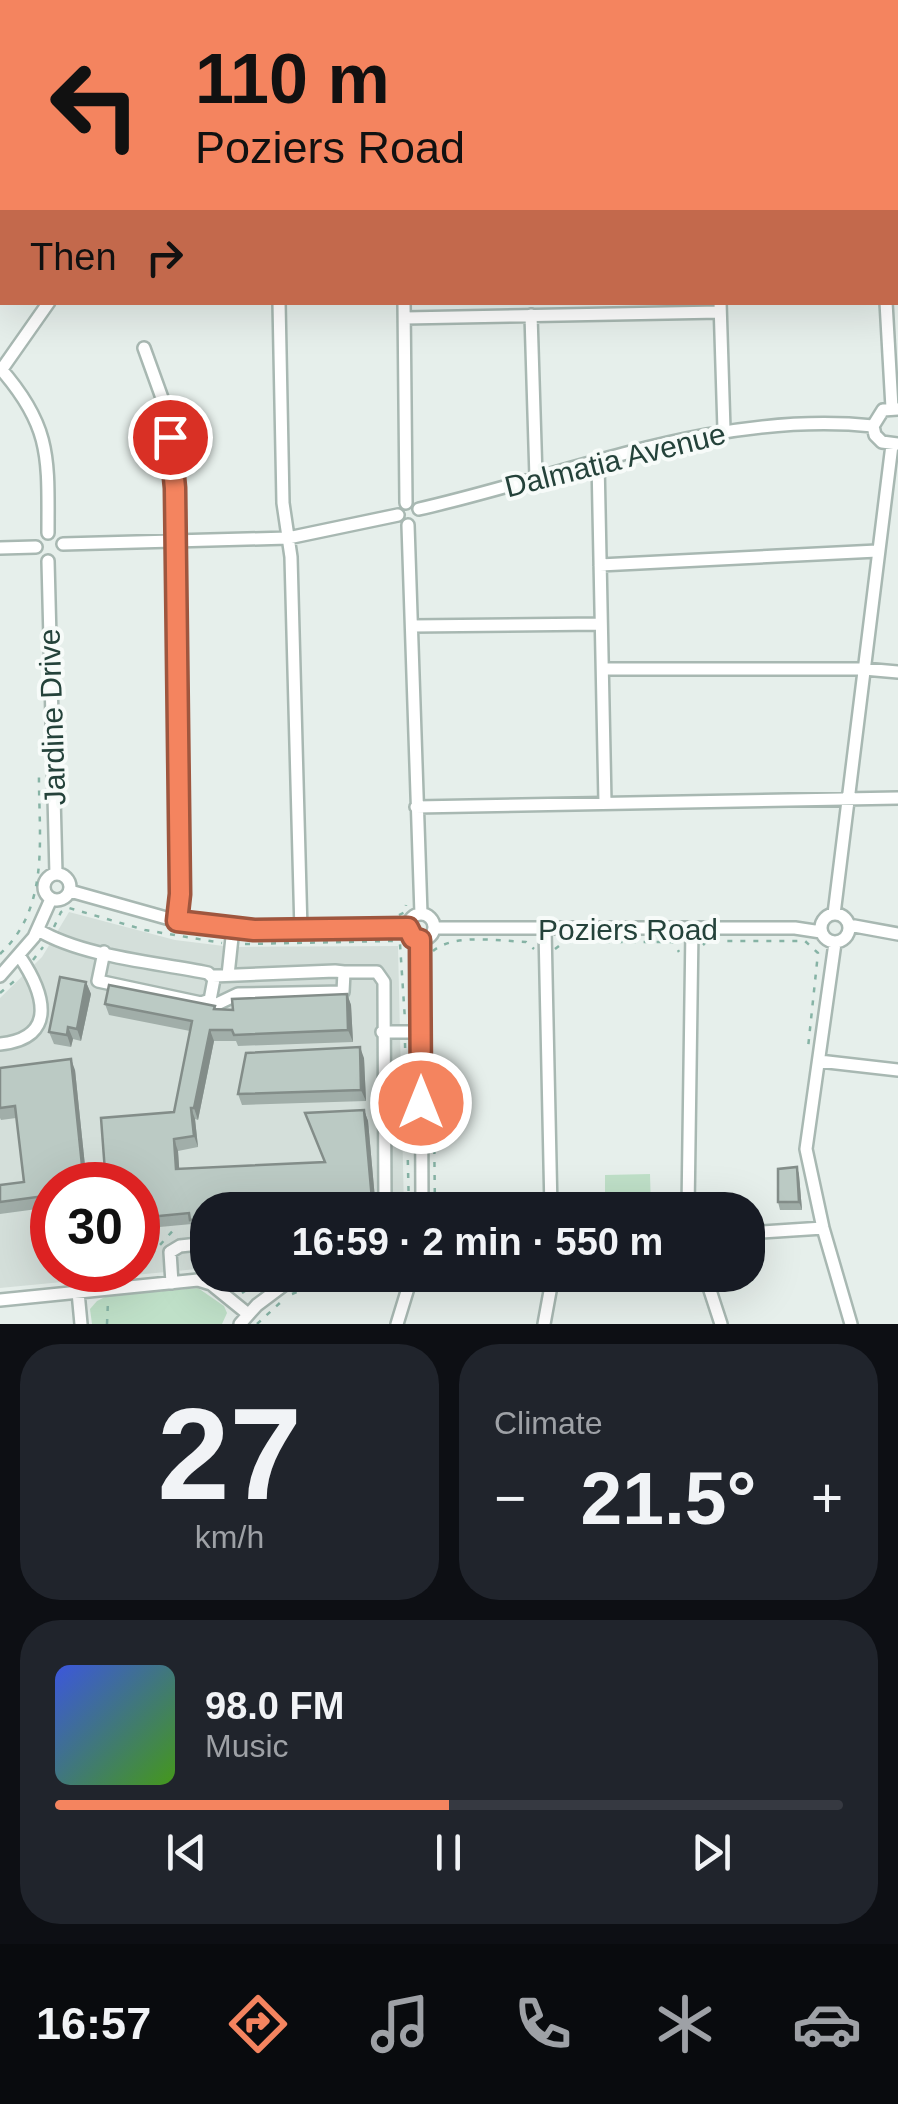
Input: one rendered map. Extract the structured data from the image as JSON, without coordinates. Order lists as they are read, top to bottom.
{
  "streets": {
    "street": ["Dalmatia Avenue", "Jardine Drive", "Poziers Road"]
  },
  "page": {
    "turn": ["110 m", "Poziers Road"],
    "then": "Then",
    "limit": "30",
    "trip": "16:59 · 2 min · 550 m",
    "tile": [
      ["27", "km/h"],
      "Climate"
    ],
    "heat": ["−", "21.5°", "+"],
    "song": ["98.0 FM", "Music"],
    "tabs": "16:57"
  }
}
